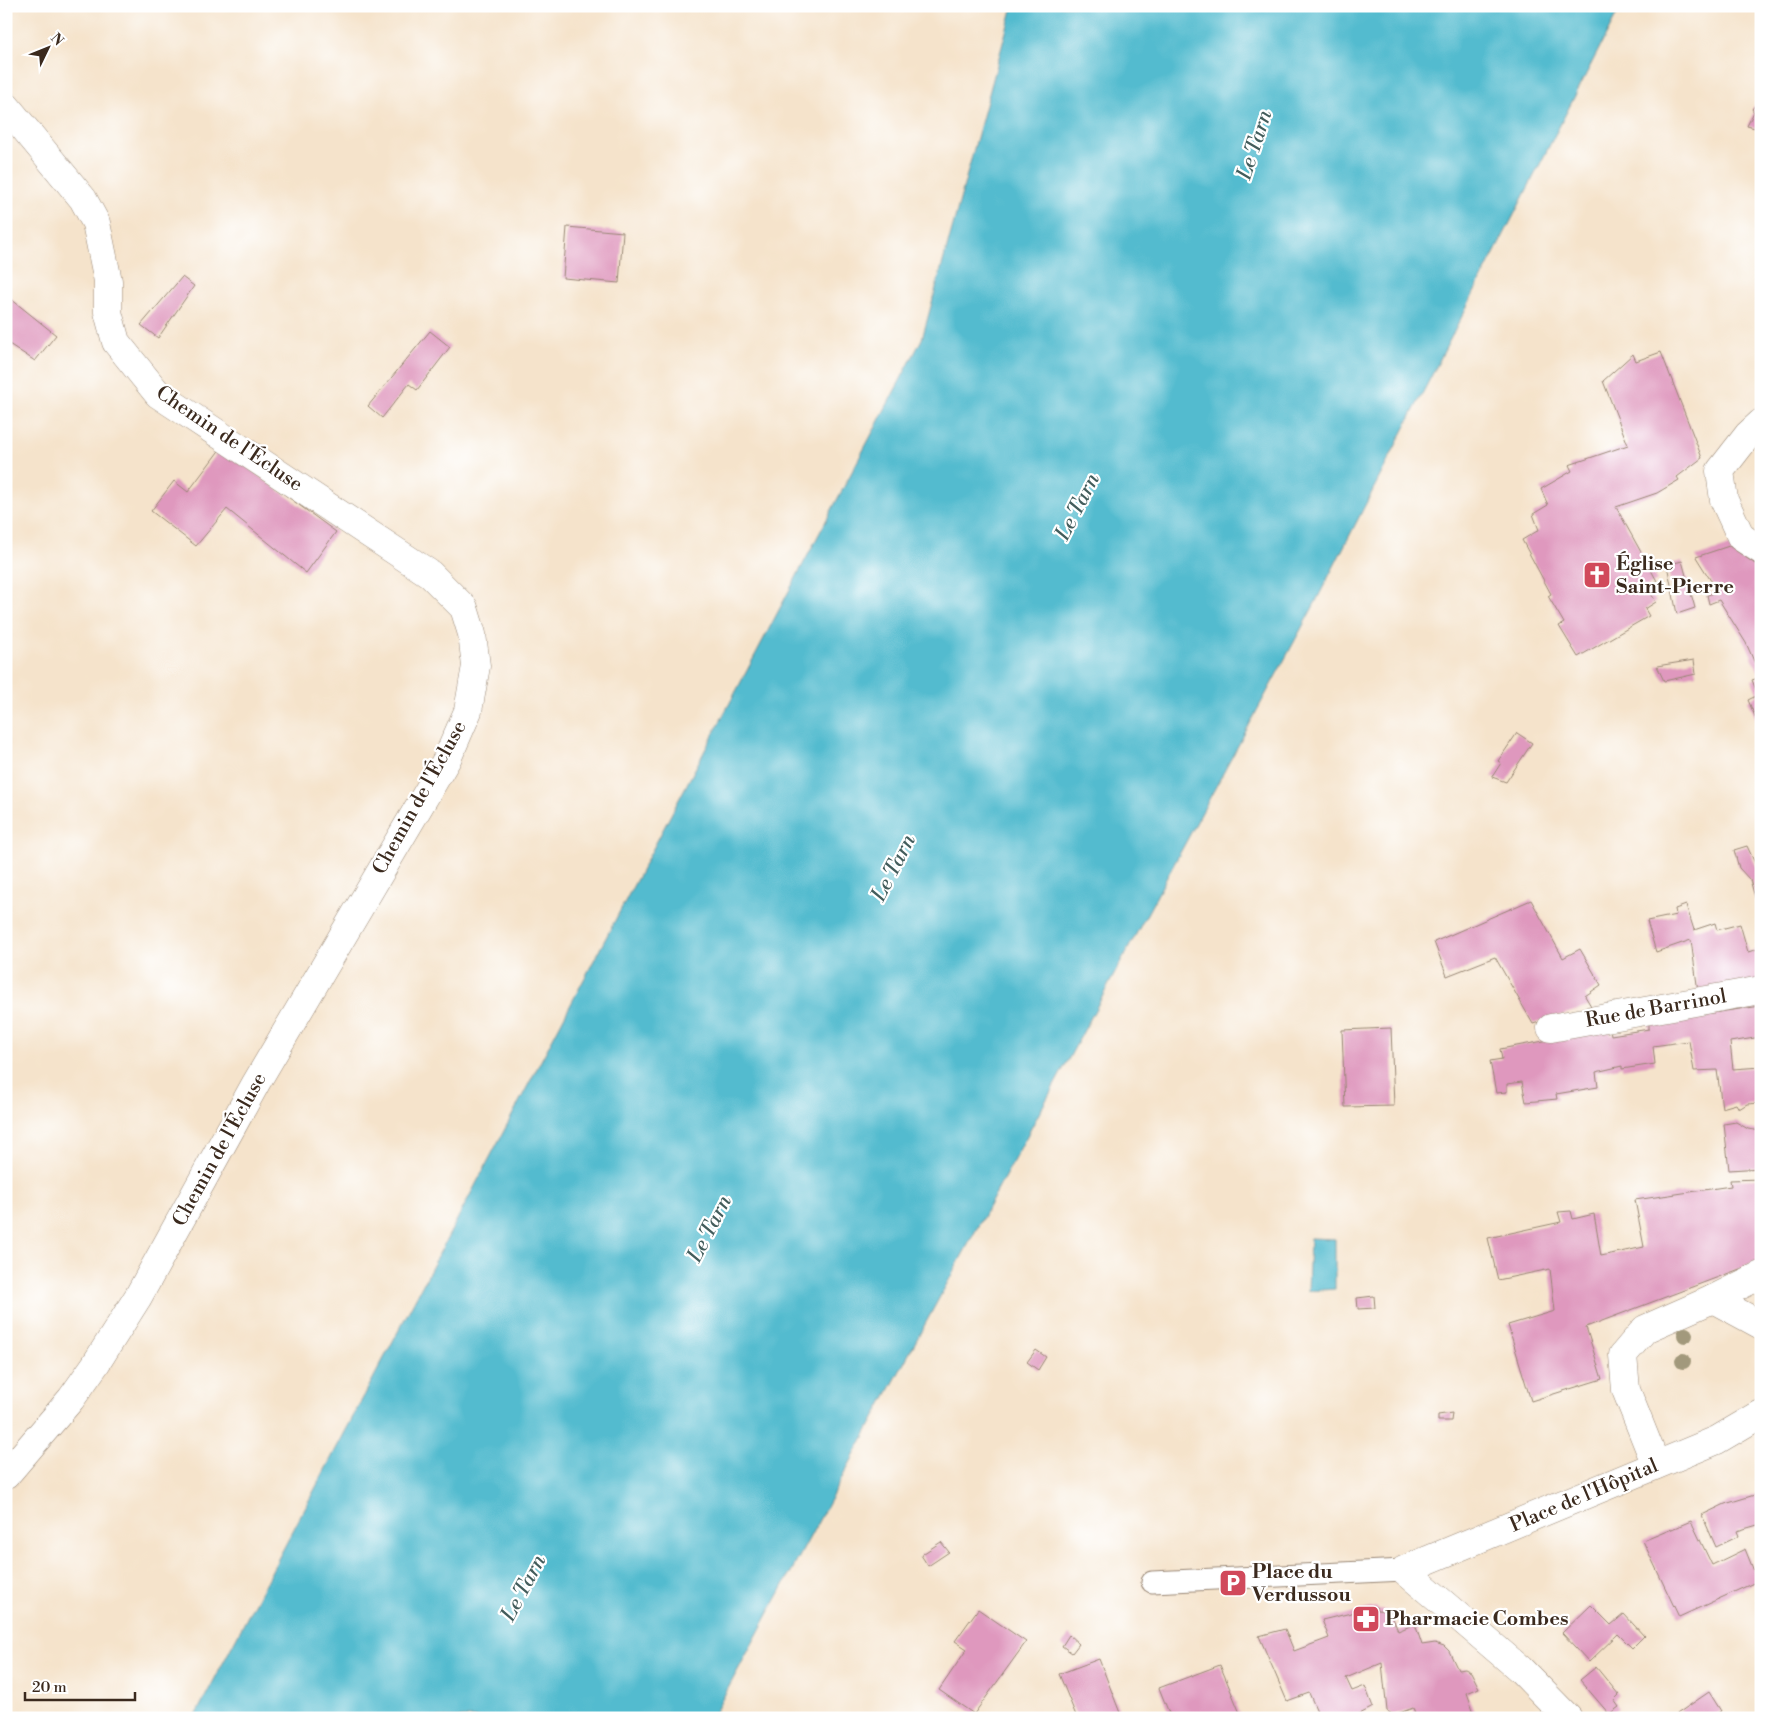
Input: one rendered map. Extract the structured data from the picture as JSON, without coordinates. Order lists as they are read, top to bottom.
{
  "streets": {
    "street": ["Chemin de l'Écluse", "Rue de Barrinol", "Place de l'Hôpital"]
  },
  "water": ["Le Tarn"],
  "places": {
    "church": ["Église Saint-Pierre"],
    "parking": ["Place du Verdussou"],
    "pharmacy": ["Pharmacie Combes"]
  },
  "scale_bar": "20 m",
  "north": "top right"
}
